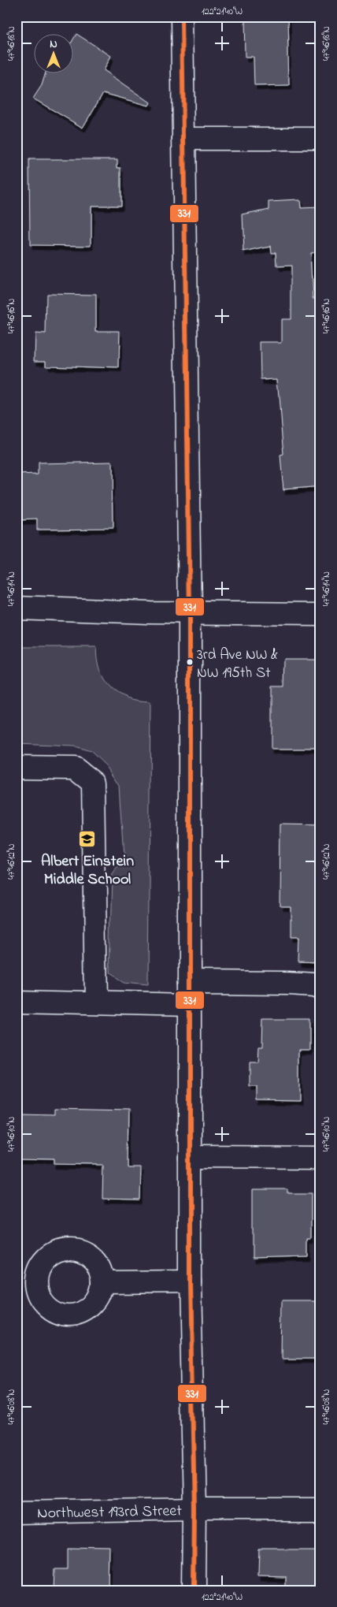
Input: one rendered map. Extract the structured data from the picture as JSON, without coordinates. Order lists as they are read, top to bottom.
{
  "streets": {
    "street": ["Northwest 193rd Street"]
  },
  "places": {
    "other": ["3rd Ave NW & NW 195th St"],
    "school or university": ["Albert Einstein Middle School"]
  },
  "lines": ["transit line 331"],
  "north": "top",
  "coordinates": [
    "122°21'40\"W",
    "47°46'18\"N",
    "47°46'16\"N",
    "47°46'14\"N",
    "47°46'12\"N",
    "47°46'10\"N",
    "47°46'08\"N"
  ]
}
